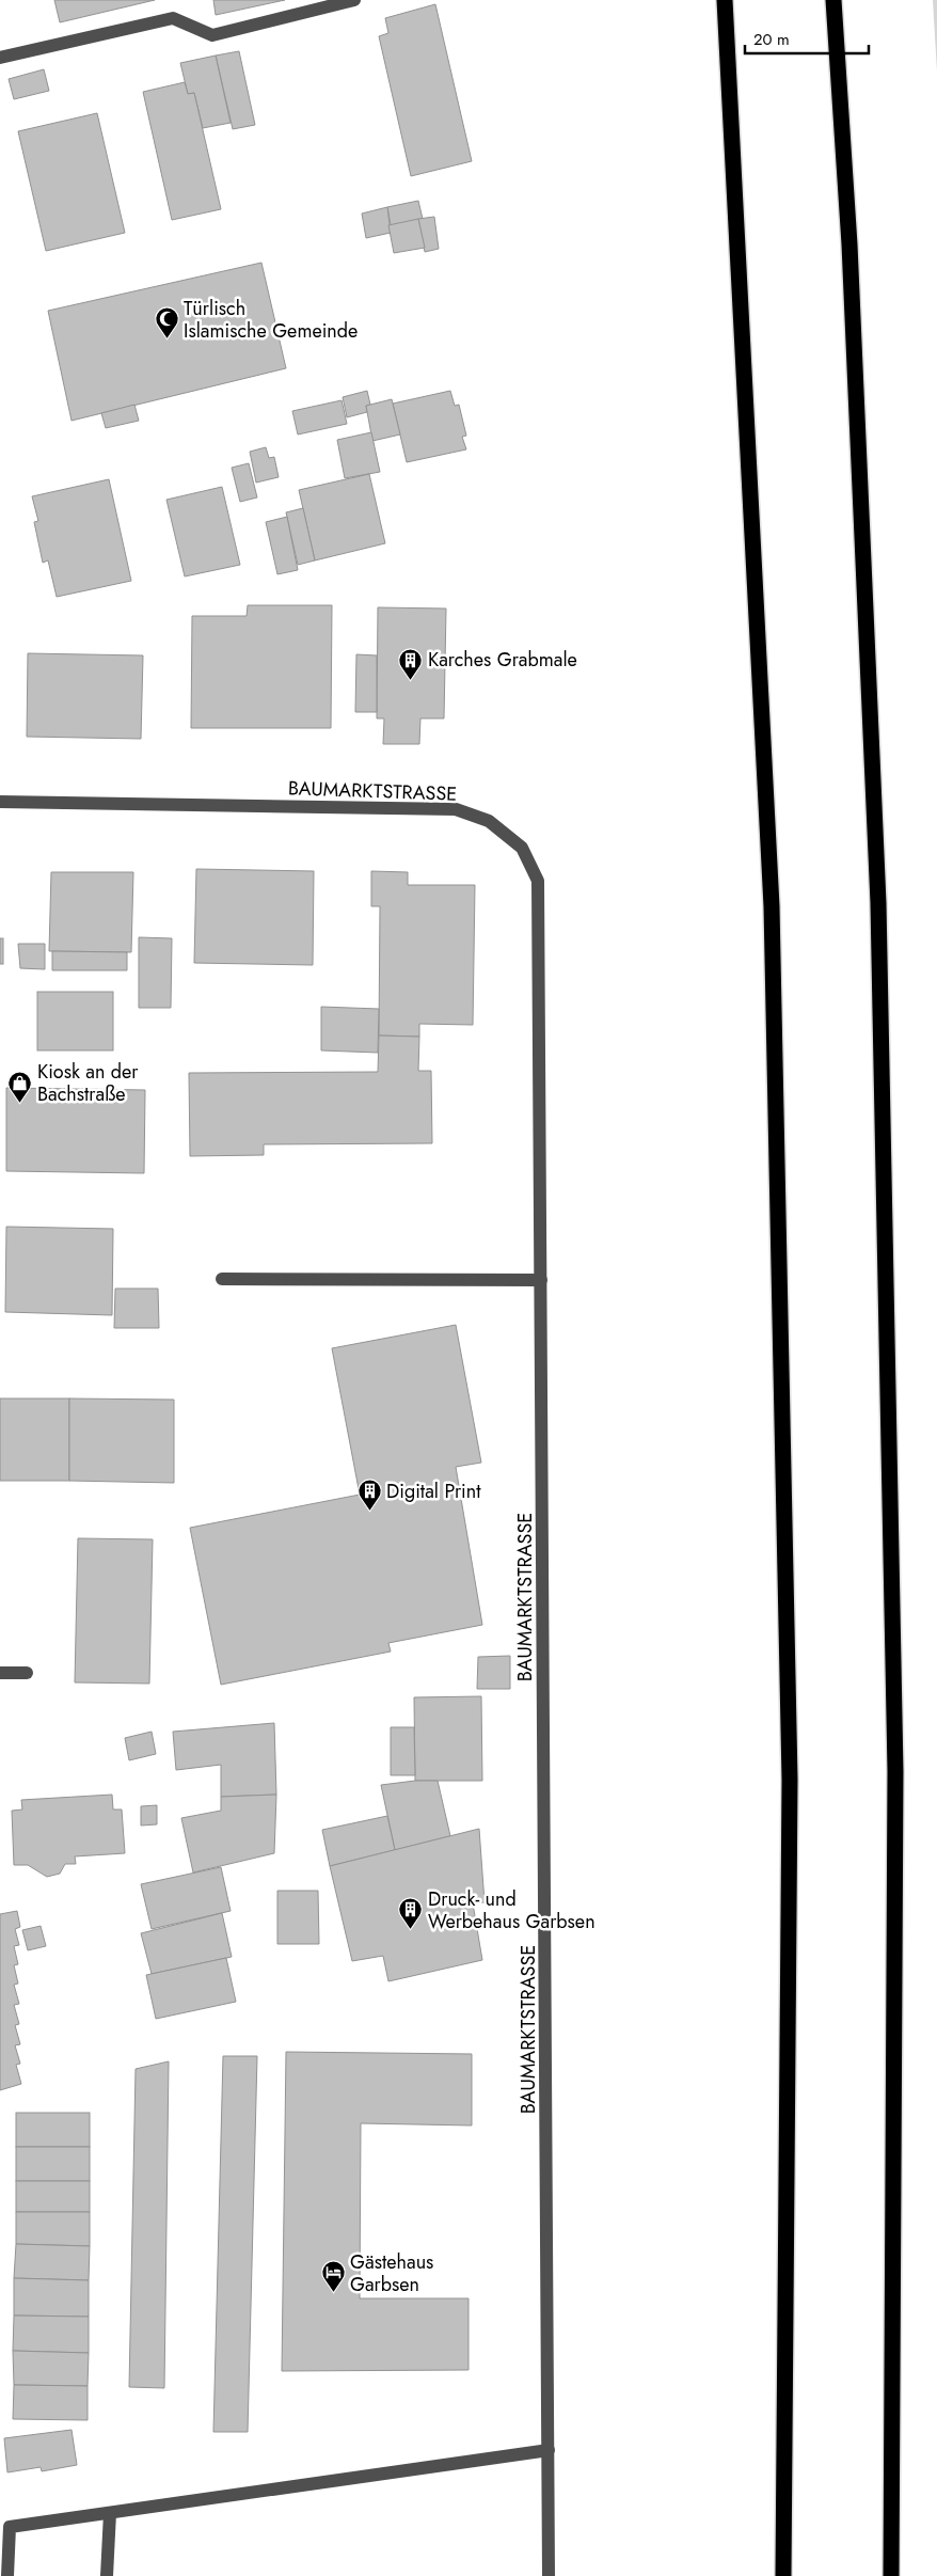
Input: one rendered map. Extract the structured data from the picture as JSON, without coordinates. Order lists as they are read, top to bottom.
{
  "streets": {
    "street": ["BAUMARKTSTRASSE"]
  },
  "places": {
    "mosque": ["Türlisch Islamische Gemeinde"],
    "building": ["Karches Grabmale", "Digital Print", "Druck- und Werbehaus Garbsen"],
    "shop": ["Kiosk an der Bachstraße"],
    "hotel": ["Gästehaus Garbsen"]
  },
  "scale_bar": "20 m"
}
